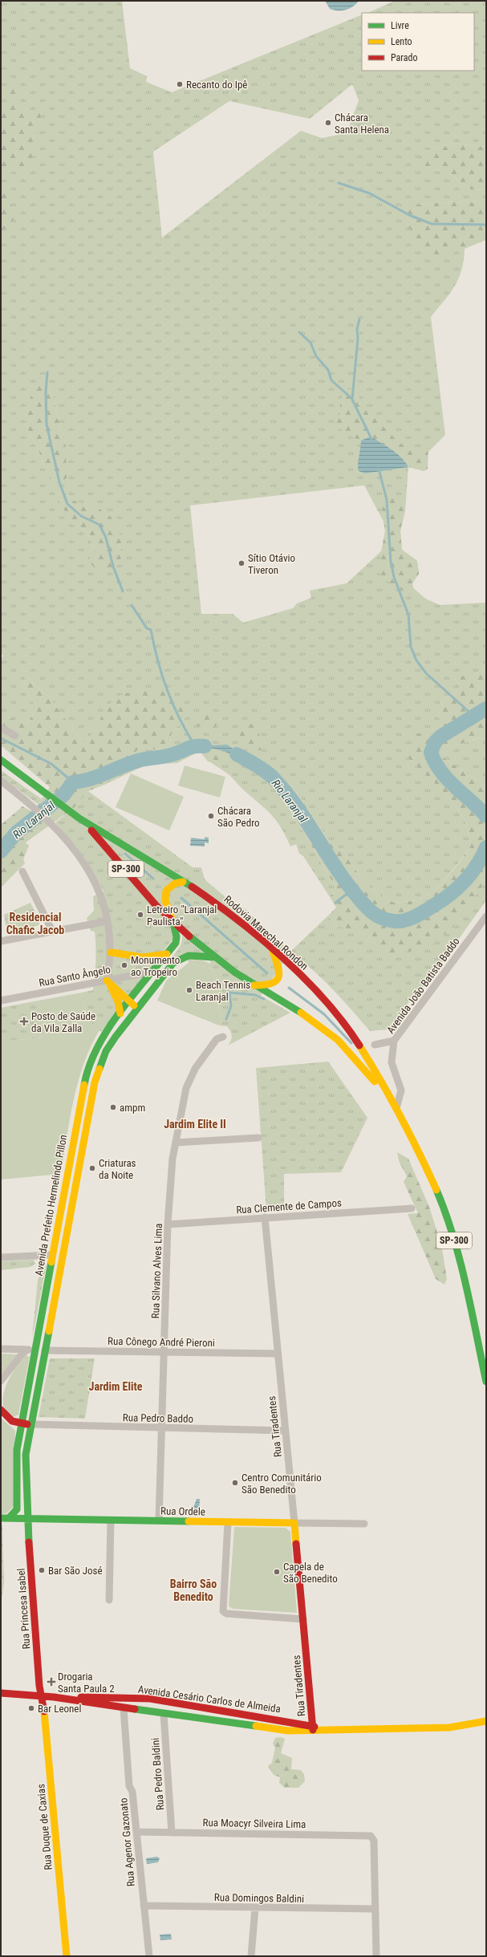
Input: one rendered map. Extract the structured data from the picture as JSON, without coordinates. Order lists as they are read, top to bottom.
{
  "streets": {
    "main road": [
      "SP-300",
      "Rodovia Marechal Rondon",
      "Avenida Prefeito Hermelindo Pillon",
      "Rua Tiradentes",
      "Rua Ordele",
      "Rua Princesa Isabel",
      "Avenida Cesário Carlos de Almeida",
      "Rua Duque de Caxias"
    ],
    "street": [
      "Rua Santo Ângelo",
      "Avenida João Batista Baddo",
      "Rua Clemente de Campos",
      "Rua Silvano Alves Lima",
      "Rua Cônego André Pieroni",
      "Rua Pedro Baddo",
      "Rua Pedro Baldini",
      "Rua Moacyr Silveira Lima",
      "Rua Agenor Gazonato",
      "Rua Domingos Baldini"
    ]
  },
  "crossings": [
    ["Rodovia Marechal Rondon", "Avenida João Batista Baddo"],
    ["Rodovia Marechal Rondon", "Avenida Prefeito Hermelindo Pillon"],
    ["Rua Santo Ângelo", "Avenida Prefeito Hermelindo Pillon"],
    ["Avenida Prefeito Hermelindo Pillon", "Rua Cônego André Pieroni"],
    ["Avenida Prefeito Hermelindo Pillon", "Rua Pedro Baddo"],
    ["Avenida Prefeito Hermelindo Pillon", "Rua Ordele"],
    ["Avenida Prefeito Hermelindo Pillon", "Rua Princesa Isabel"],
    ["Rua Clemente de Campos", "Rua Silvano Alves Lima"],
    ["Rua Clemente de Campos", "Rua Tiradentes"],
    ["Rua Silvano Alves Lima", "Rua Cônego André Pieroni"],
    ["Rua Silvano Alves Lima", "Rua Pedro Baddo"],
    ["Rua Silvano Alves Lima", "Rua Ordele"],
    ["Rua Cônego André Pieroni", "Rua Tiradentes"],
    ["Rua Pedro Baddo", "Rua Tiradentes"],
    ["Rua Tiradentes", "Rua Ordele"],
    ["Rua Tiradentes", "Avenida Cesário Carlos de Almeida"],
    ["Rua Ordele", "Rua Princesa Isabel"],
    ["Rua Princesa Isabel", "Avenida Cesário Carlos de Almeida"],
    ["Rua Princesa Isabel", "Rua Duque de Caxias"],
    ["Avenida Cesário Carlos de Almeida", "Rua Pedro Baldini"],
    ["Avenida Cesário Carlos de Almeida", "Rua Duque de Caxias"],
    ["Avenida Cesário Carlos de Almeida", "Rua Agenor Gazonato"],
    ["Rua Pedro Baldini", "Rua Moacyr Silveira Lima"],
    ["Rua Moacyr Silveira Lima", "Rua Agenor Gazonato"],
    ["Rua Moacyr Silveira Lima", "Rua Domingos Baldini"],
    ["Rua Agenor Gazonato", "Rua Domingos Baldini"]
  ],
  "districts": [
    "Residencial Chafic Jacob",
    "Jardim Elite II",
    "Jardim Elite",
    "Bairro São Benedito"
  ],
  "water": ["Rio Laranjal"],
  "places": {
    "other": [
      "Recanto do Ipê",
      "Chácara Santa Helena",
      "Sítio Otávio Tiveron",
      "Chácara São Pedro",
      "Letreiro \"Laranjal Paulista\"",
      "Monumento ao Tropeiro",
      "Beach Tennis Laranjal",
      "ampm",
      "Criaturas da Noite",
      "Centro Comunitário São Benedito",
      "Bar São José",
      "Capela de São Benedito",
      "Bar Leonel"
    ],
    "health": ["Posto de Saúde da Vila Zalla", "Drogaria Santa Paula 2"]
  },
  "legend": ["Livre", "Lento", "Parado"]
}
